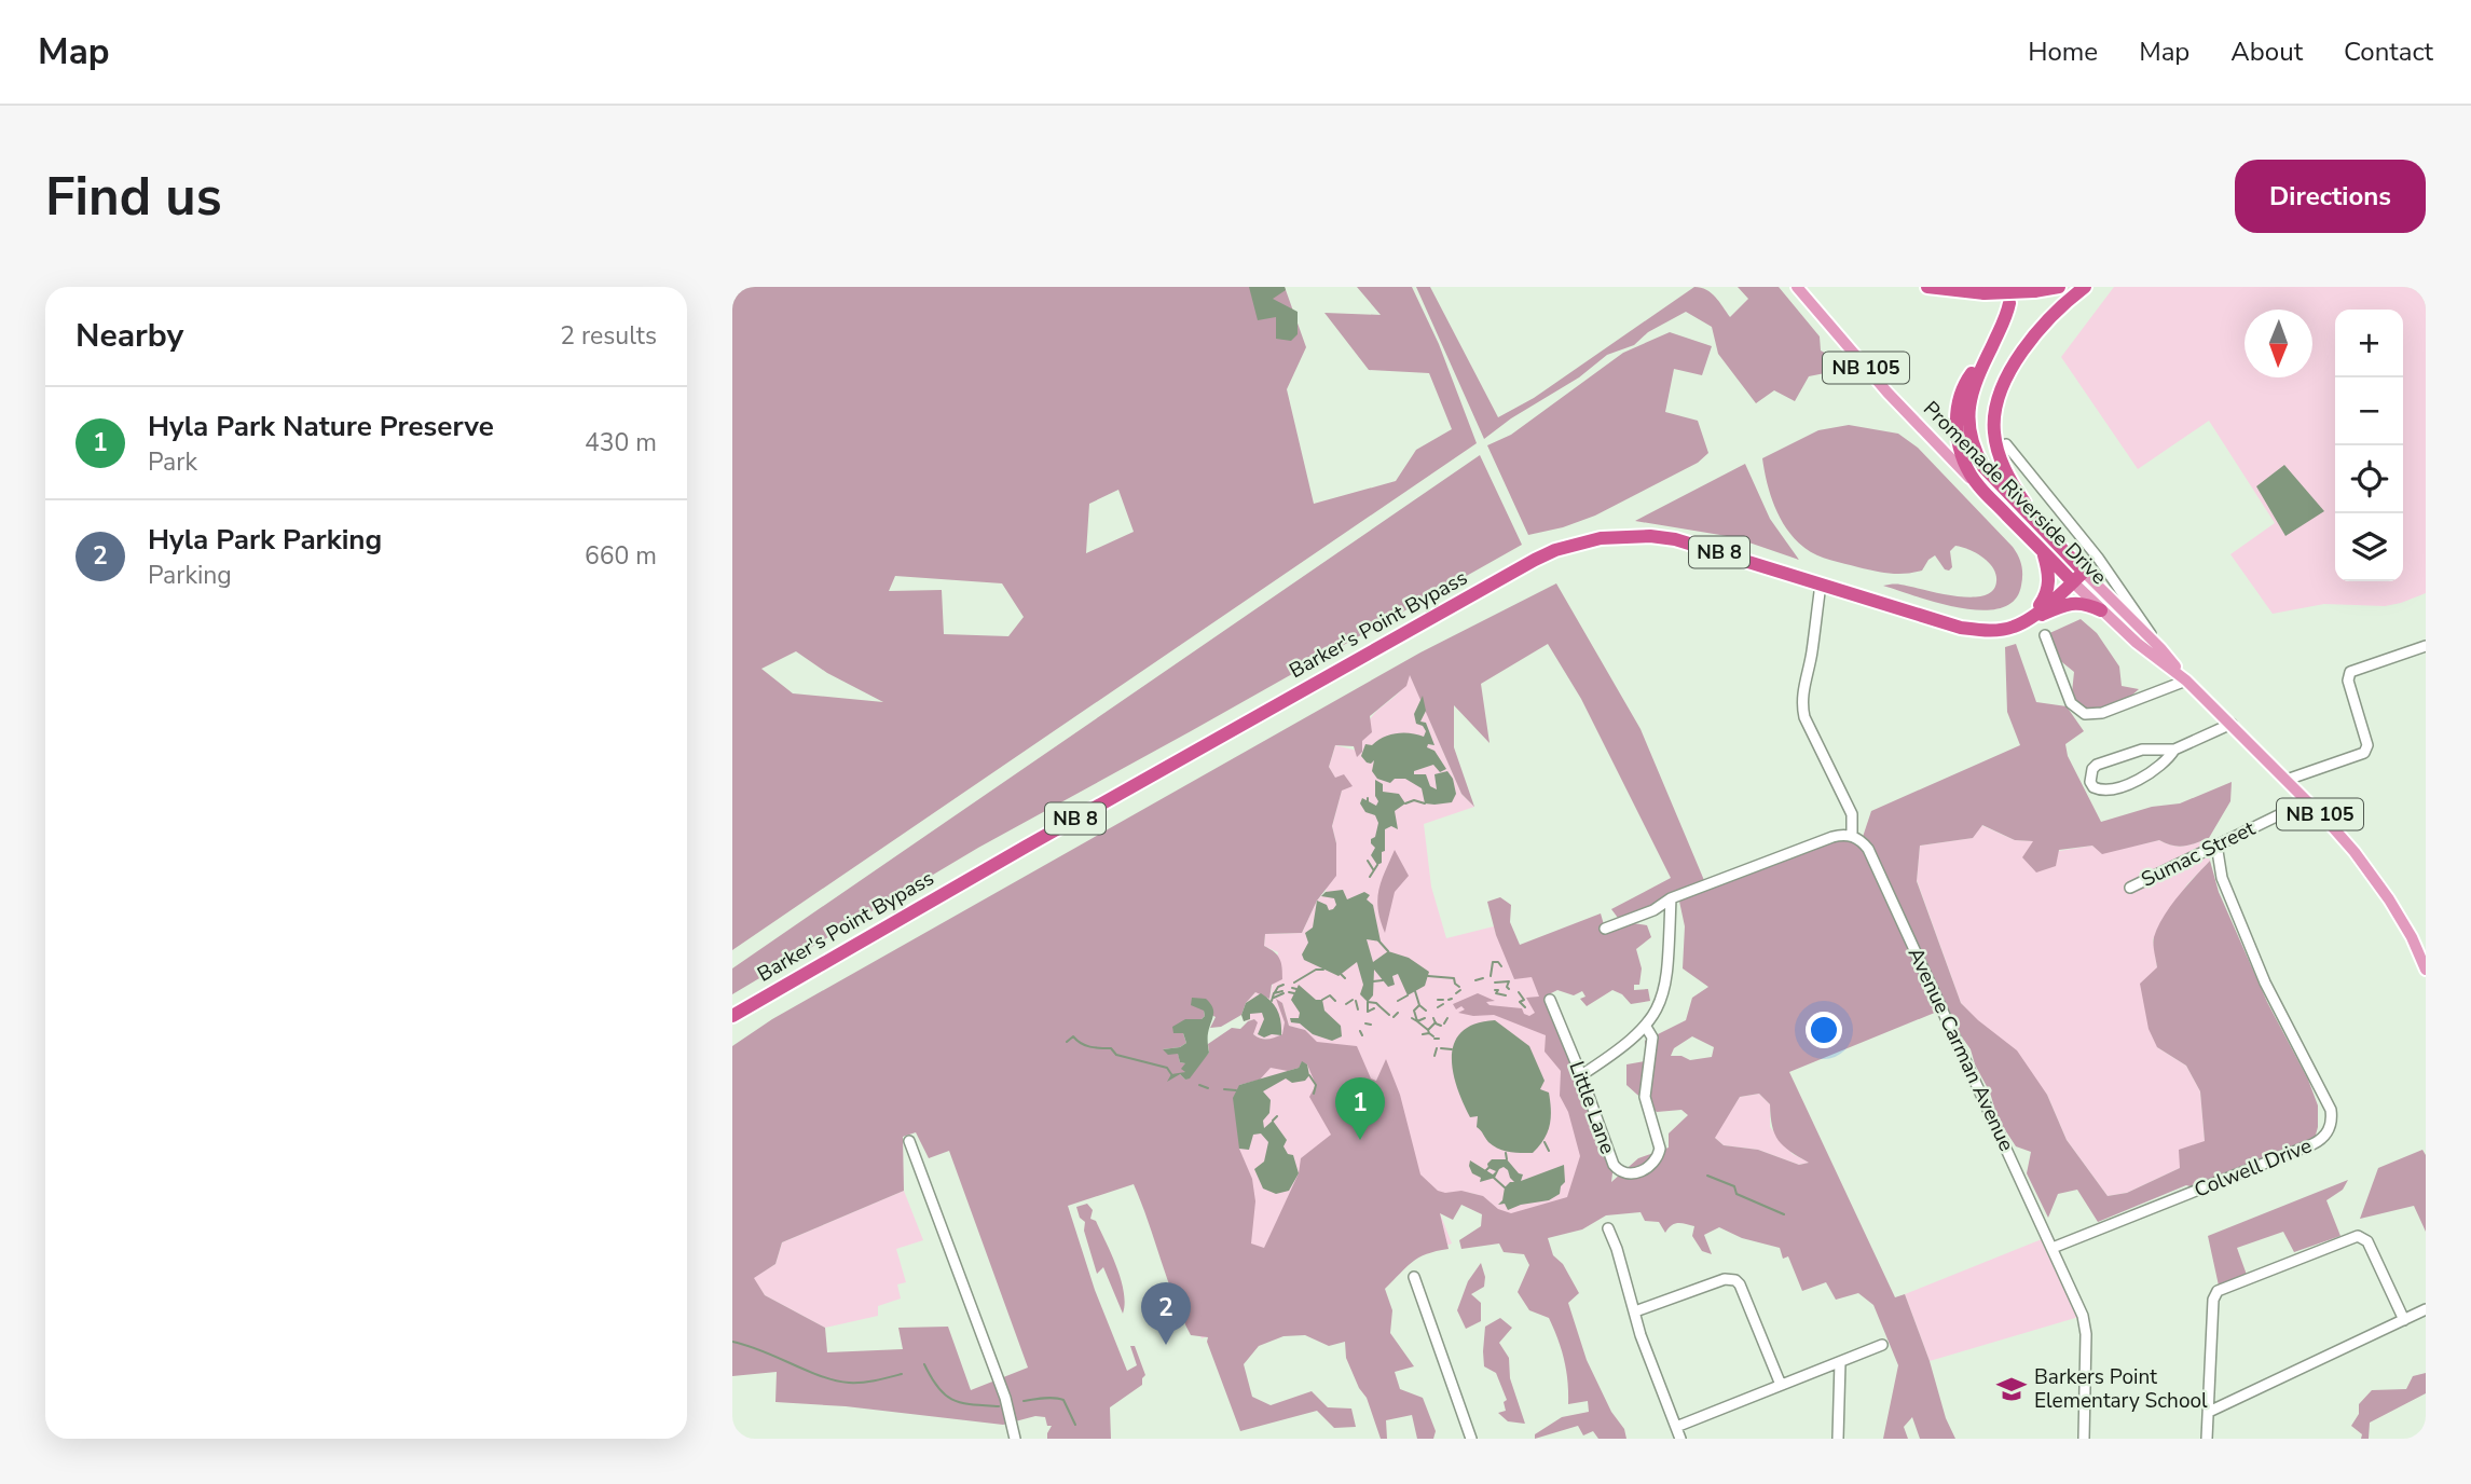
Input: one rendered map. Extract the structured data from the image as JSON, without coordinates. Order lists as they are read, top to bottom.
{
  "streets": {
    "highway": [
      "NB 105",
      "Promenade Riverside Drive",
      "NB 8",
      "Barker's Point Bypass"
    ],
    "street": [
      "Sumac Street",
      "Avenue Carman Avenue",
      "Little Lane",
      "Colwell Drive"
    ]
  },
  "crossings": [
    ["Promenade Riverside Drive", "Barker's Point Bypass"],
    ["Promenade Riverside Drive", "Sumac Street"],
    ["Sumac Street", "Colwell Drive"],
    ["Avenue Carman Avenue", "Colwell Drive"]
  ],
  "places": {
    "school or university": ["Barkers Point Elementary School"]
  },
  "north": "bottom",
  "page": {
    "header": "Map",
    "nav": [
      "Home",
      "Map",
      "About",
      "Contact"
    ],
    "buttons": "Directions",
    "title": "Find us",
    "heading": ["Nearby", "2 results"],
    "map_buttons": ["+", "−"],
    "list": [
      {
        "mark": "1",
        "name": "Hyla Park Nature Preserve",
        "note": "Park",
        "value": "430 m"
      },
      {
        "mark": "2",
        "name": "Hyla Park Parking",
        "note": "Parking",
        "value": "660 m"
      }
    ],
    "pins": ["1", "2"]
  }
}
